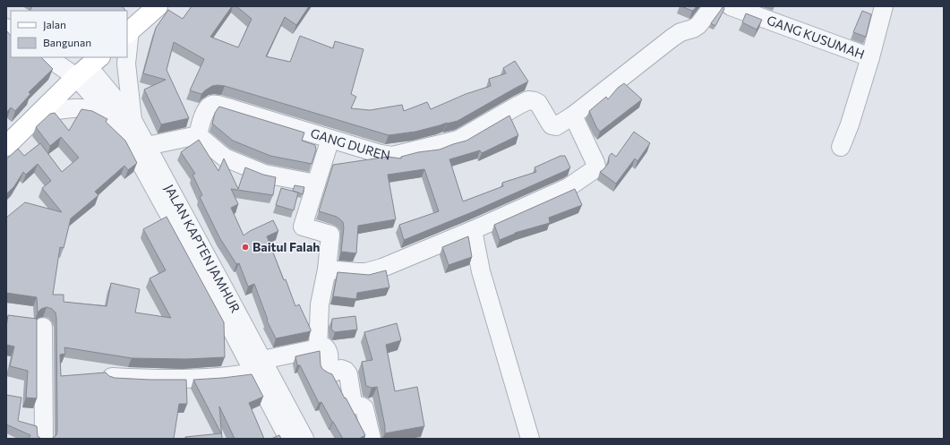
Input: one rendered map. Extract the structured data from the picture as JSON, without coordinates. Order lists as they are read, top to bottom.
{
  "streets": {
    "street": ["GANG KUSUMAH", "GANG DUREN", "JALAN KAPTEN JAMHUR"]
  },
  "places": ["Baitul Falah"],
  "legend": ["Jalan", "Bangunan"]
}
